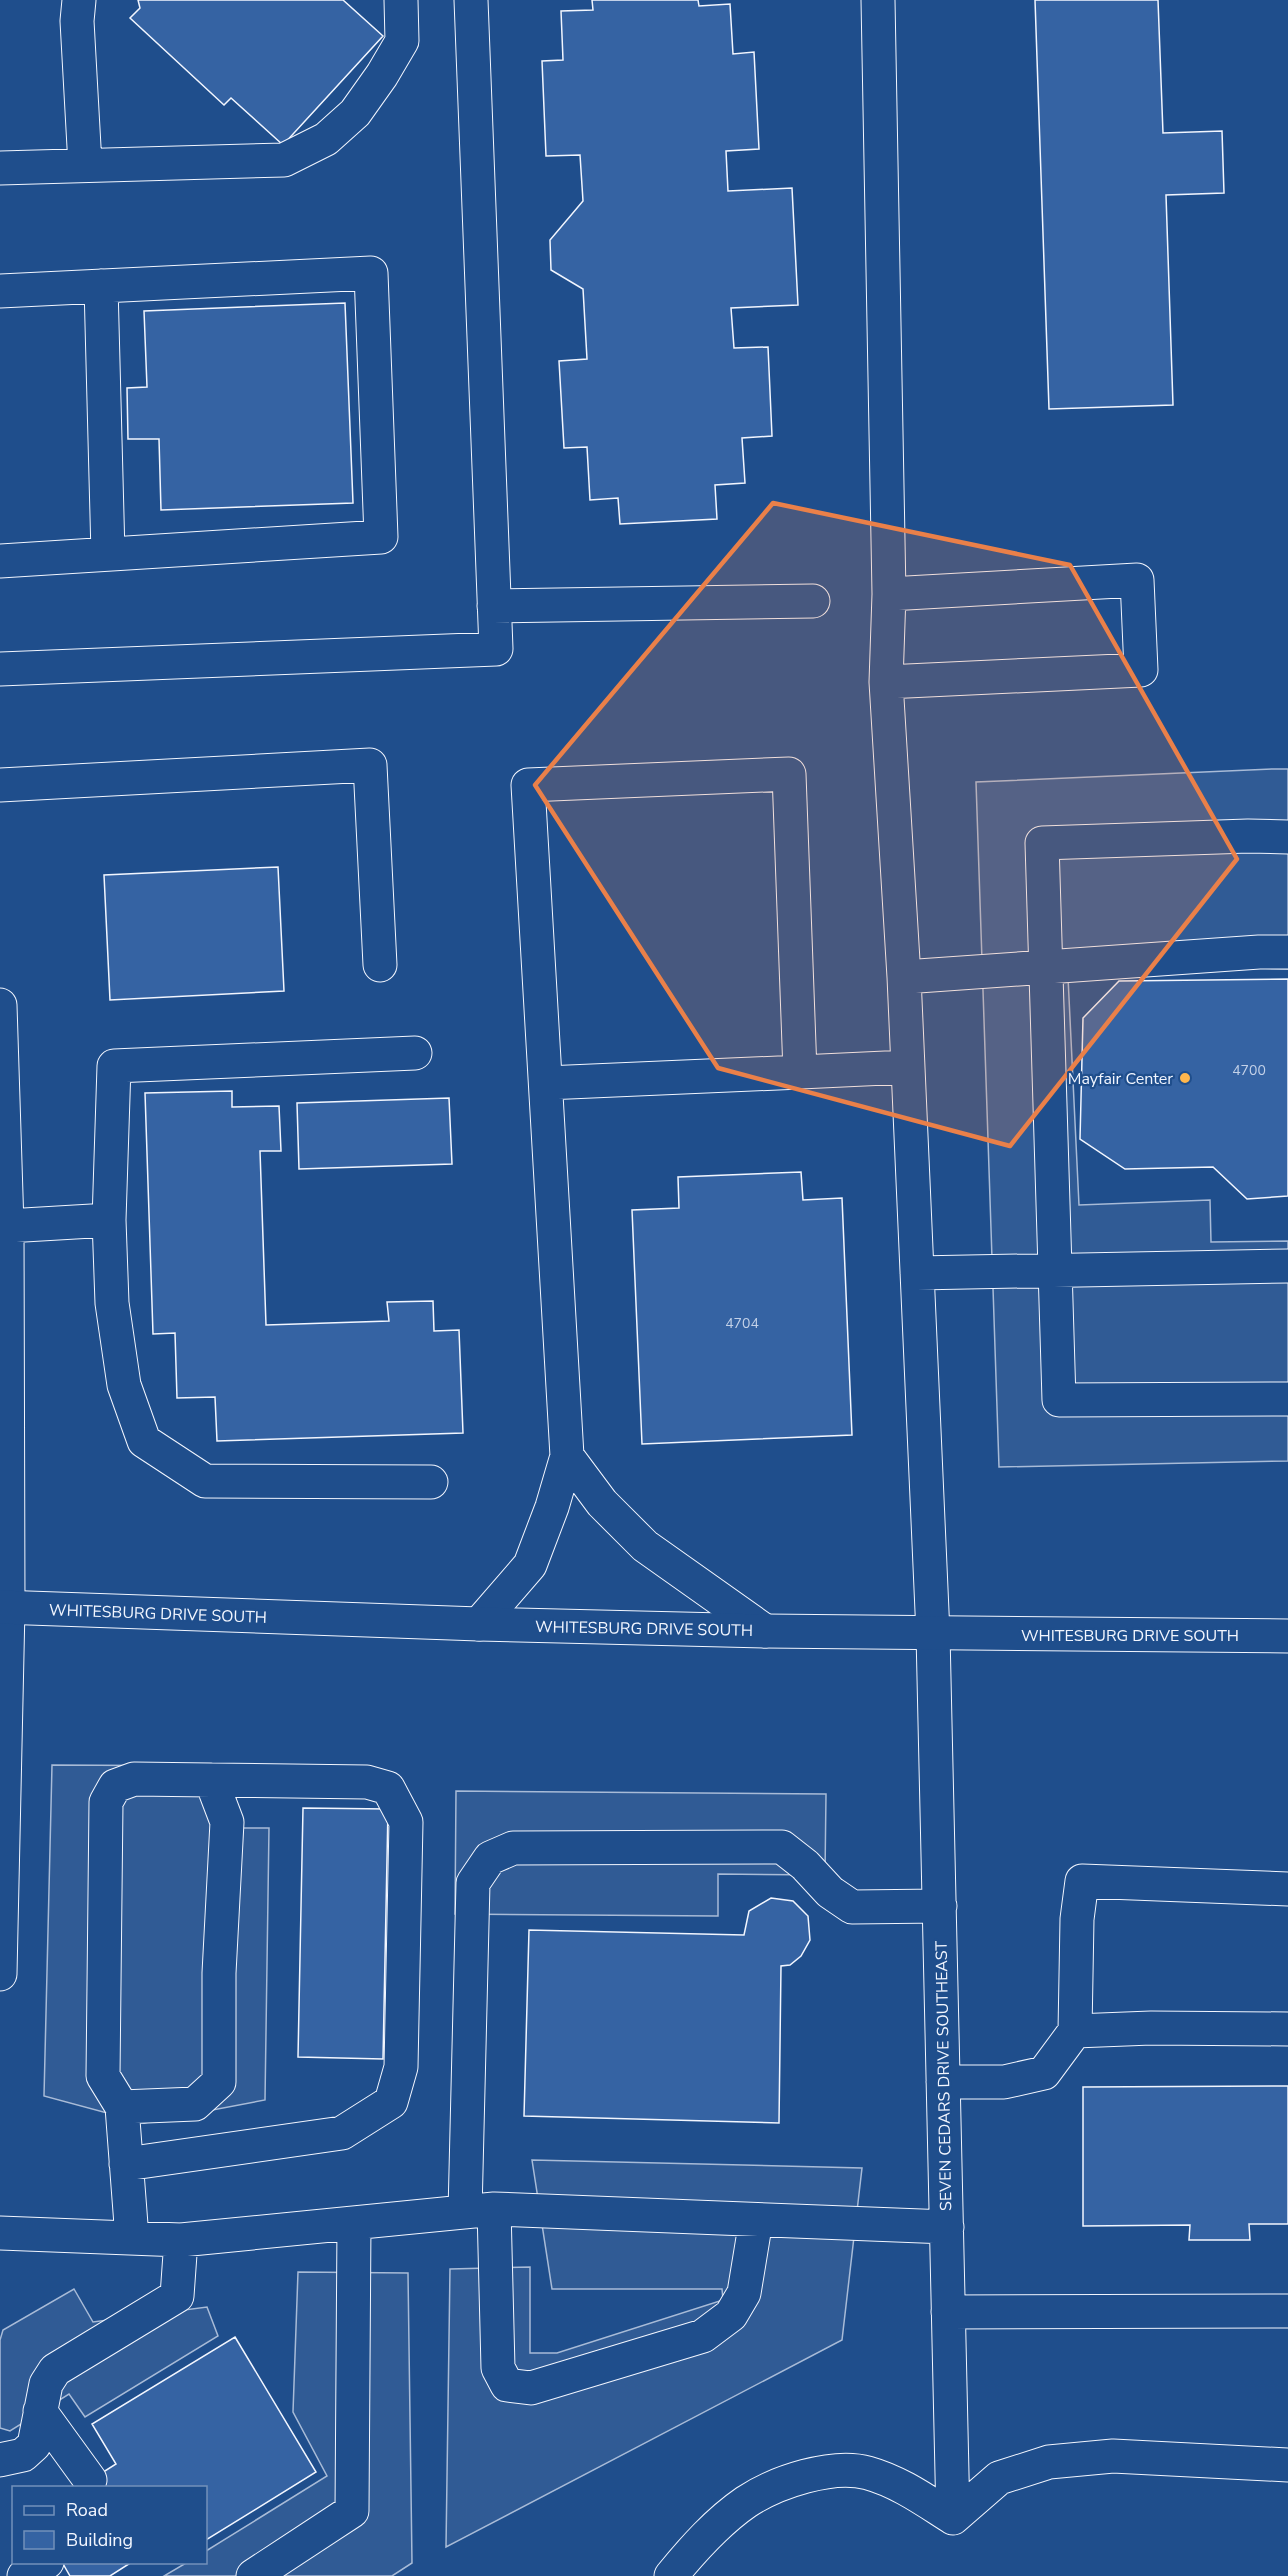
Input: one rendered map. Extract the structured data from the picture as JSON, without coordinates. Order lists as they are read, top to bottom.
{
  "streets": {
    "street": ["WHITESBURG DRIVE SOUTH", "SEVEN CEDARS DRIVE SOUTHEAST"]
  },
  "crossings": [
    ["WHITESBURG DRIVE SOUTH", "SEVEN CEDARS DRIVE SOUTHEAST"]
  ],
  "places": ["Mayfair Center"],
  "house_numbers": ["4700", "4704"],
  "legend": ["Road", "Building"]
}
